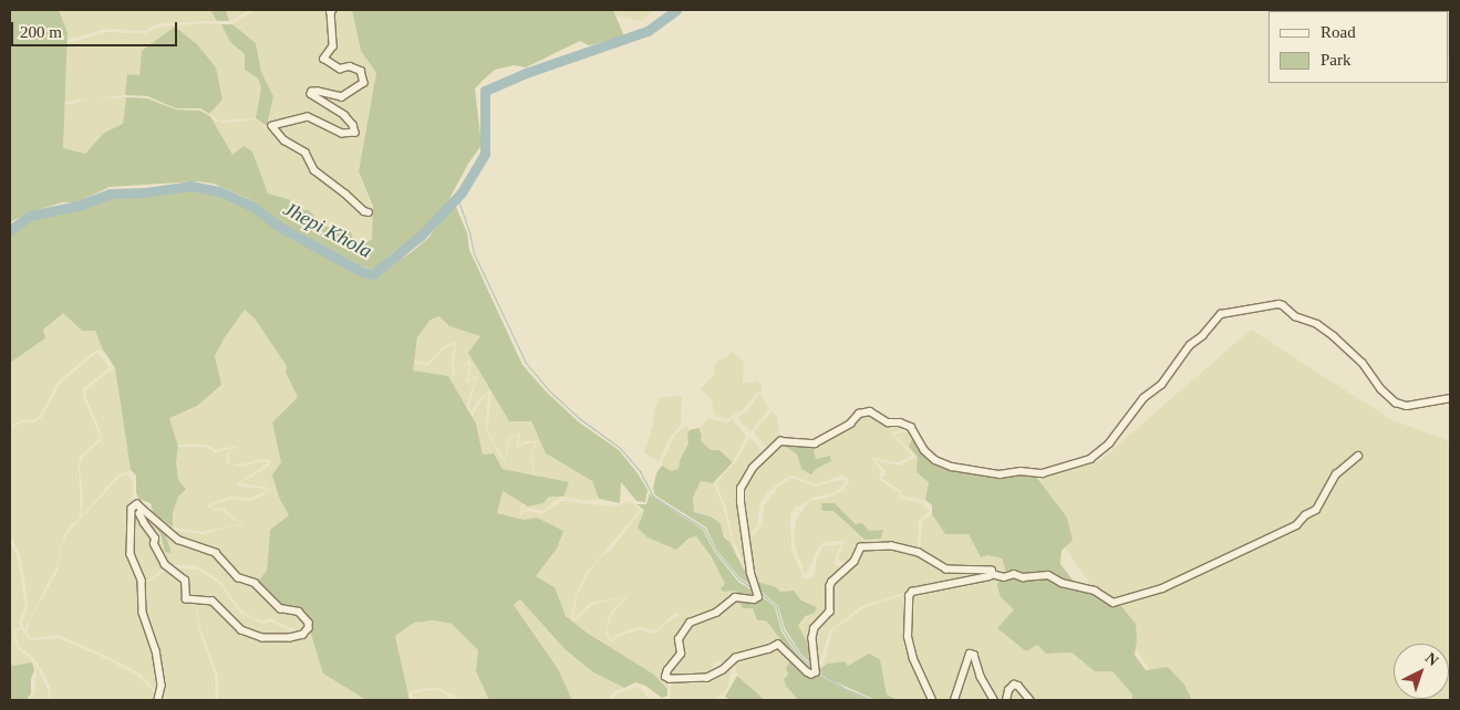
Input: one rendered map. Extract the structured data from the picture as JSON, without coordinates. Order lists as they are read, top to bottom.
{
  "water": ["Jhepi Khola"],
  "legend": ["Road", "Park"],
  "scale_bar": "200 m",
  "north": "top right"
}
